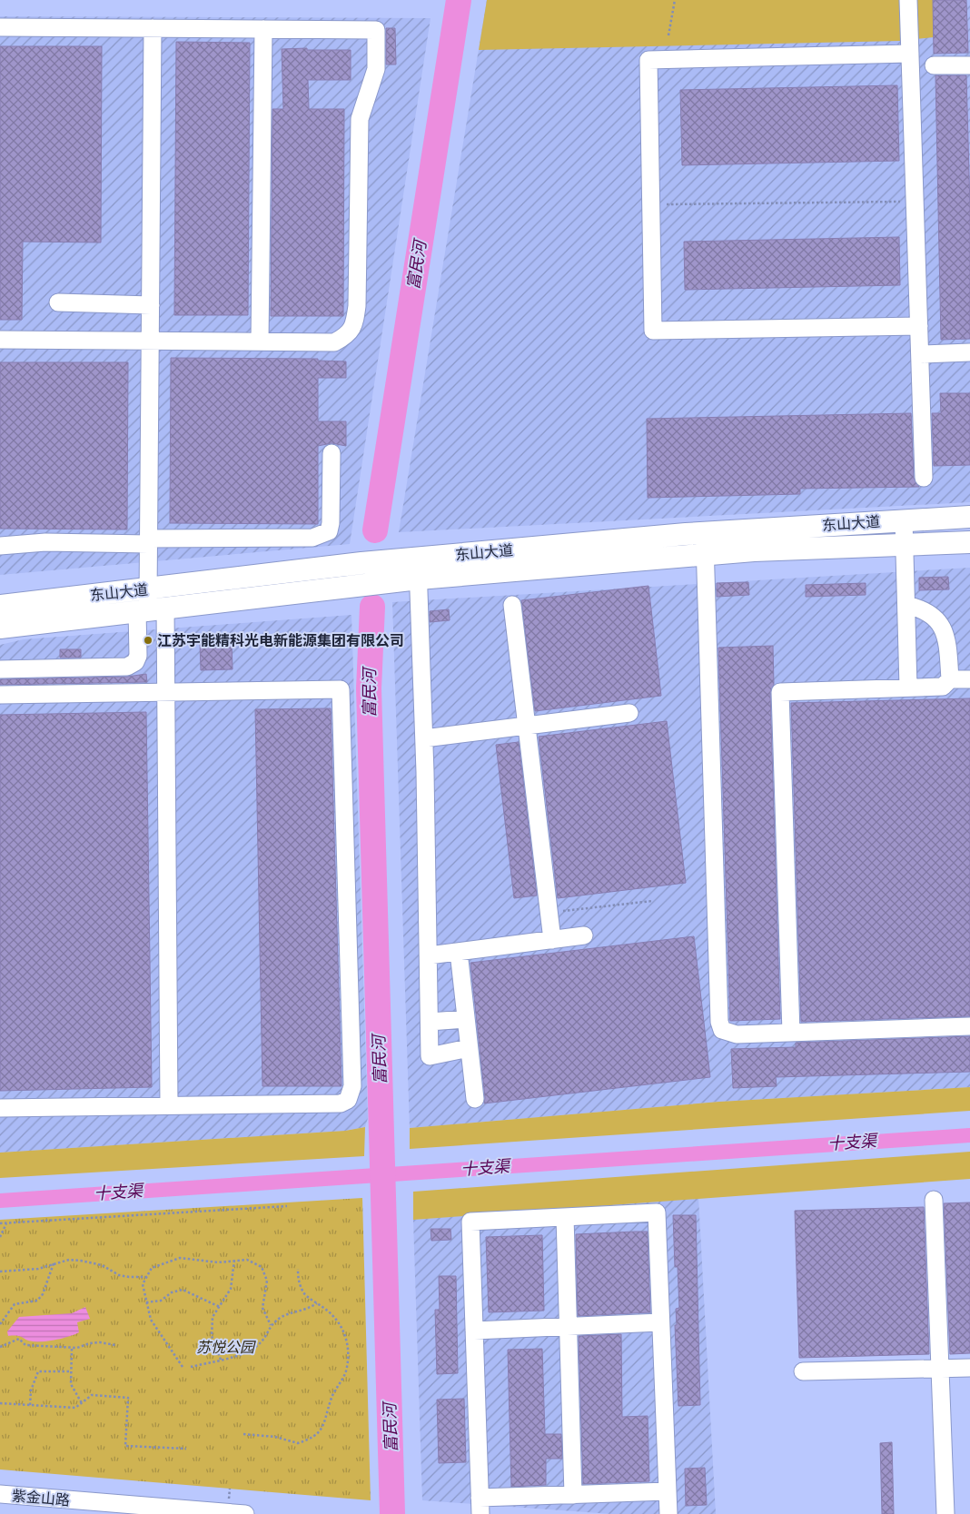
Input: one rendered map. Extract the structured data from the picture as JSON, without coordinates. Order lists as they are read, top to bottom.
{
  "streets": {
    "main road": ["东山大道"],
    "street": ["紫金山路"]
  },
  "water": ["富民河", "十支渠"],
  "parks": ["苏悦公园"],
  "places": ["江苏宇能精科光电新能源集团有限公司"]
}
